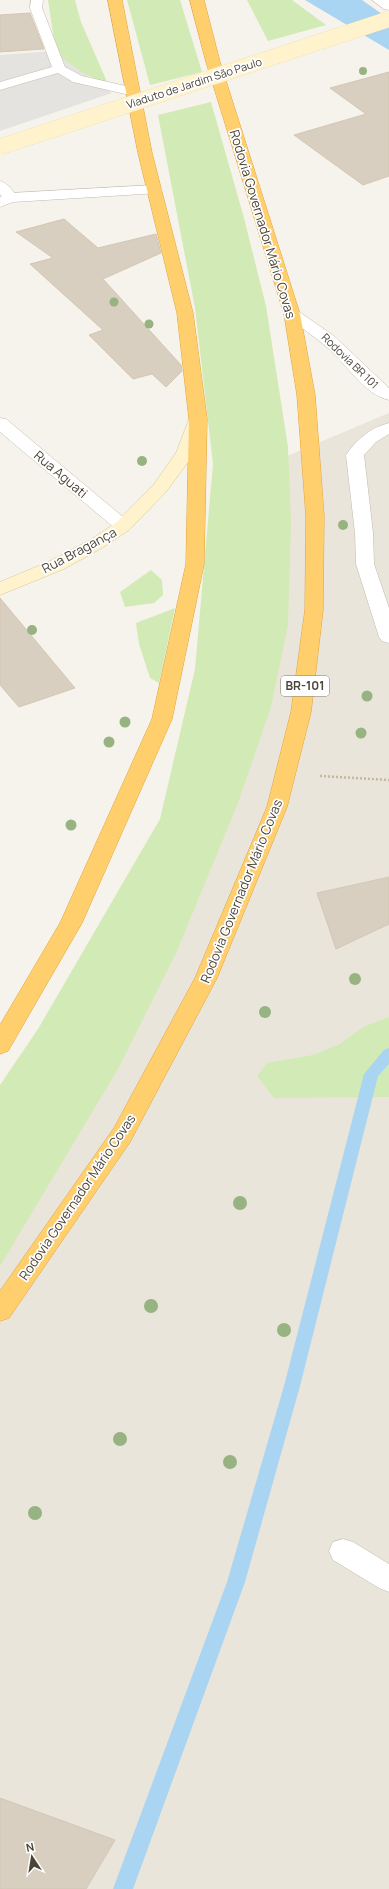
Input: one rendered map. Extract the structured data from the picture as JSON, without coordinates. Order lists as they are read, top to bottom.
{
  "streets": {
    "highway": ["Rodovia Governador Mário Covas", "BR-101"],
    "main road": ["Viaduto de Jardim São Paulo", "Rua Bragança"],
    "street": ["Rodovia BR 101", "Rua Aguati"]
  },
  "crossings": [
    ["Rodovia Governador Mário Covas", "Rodovia BR 101"],
    ["Rua Aguati", "Rua Bragança"]
  ],
  "north": "top"
}
